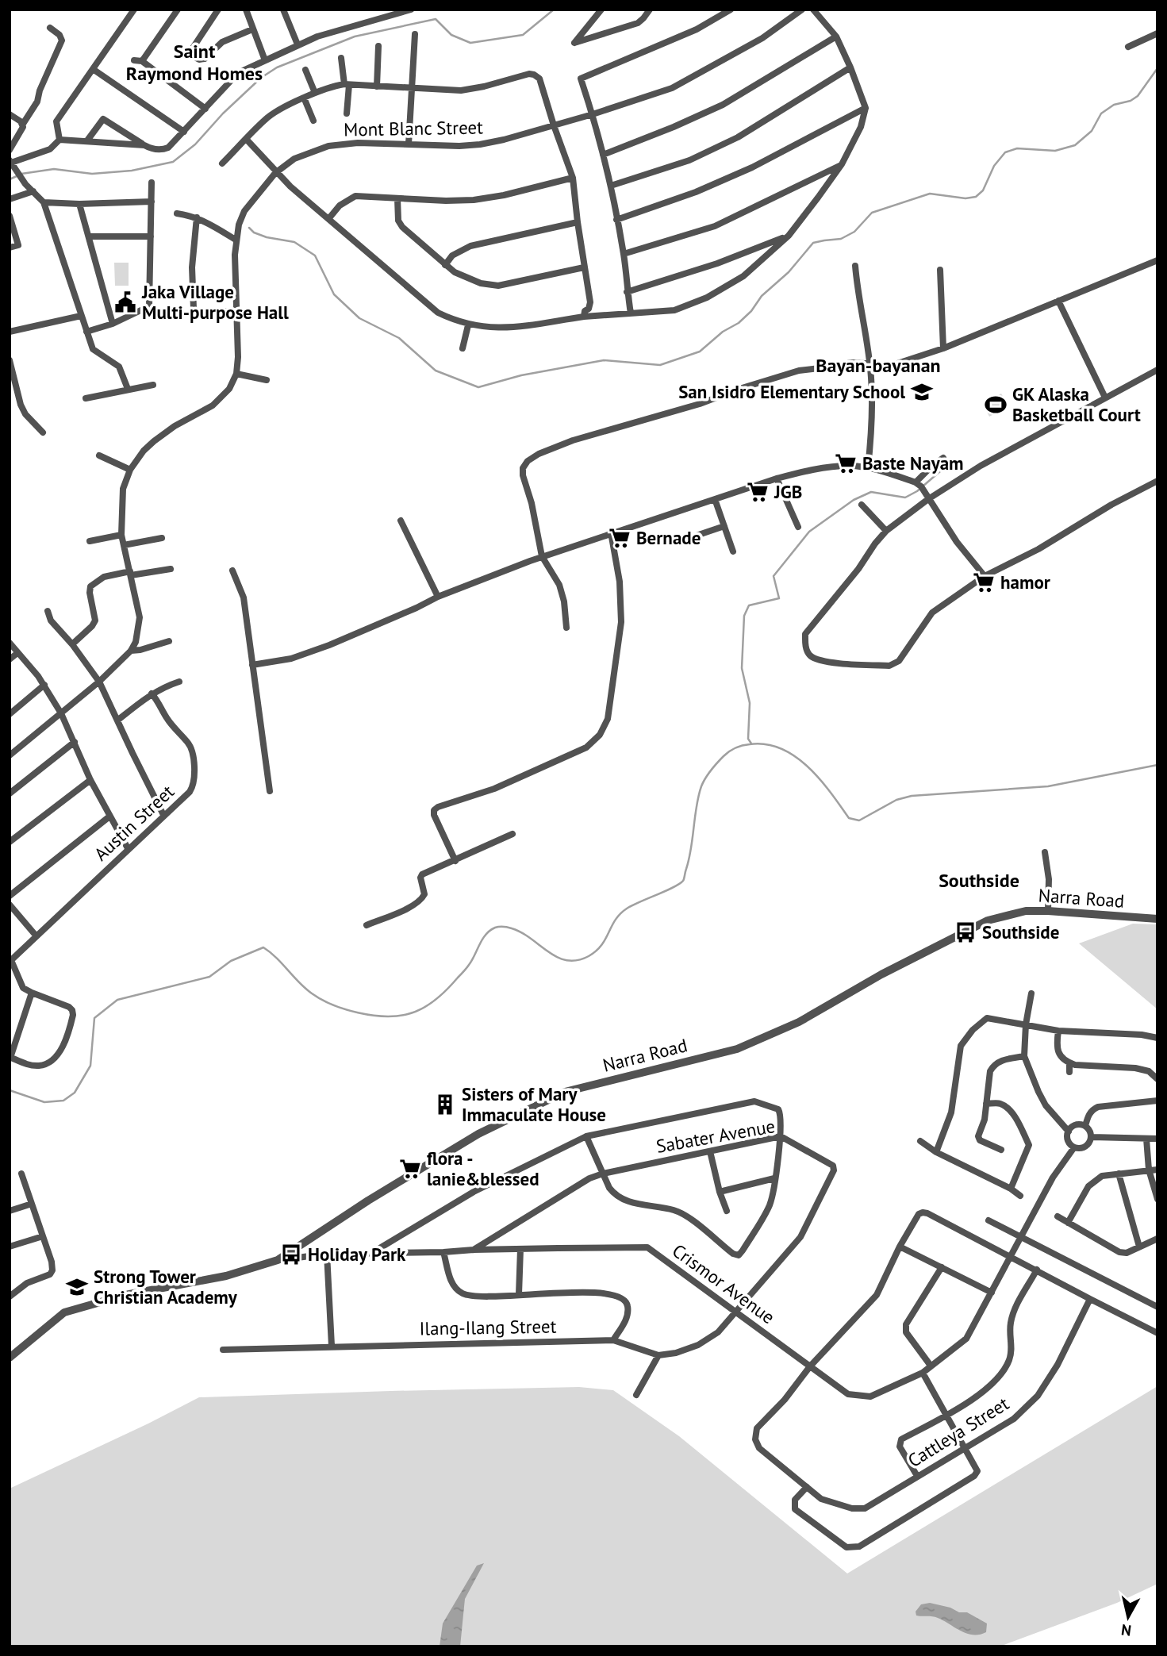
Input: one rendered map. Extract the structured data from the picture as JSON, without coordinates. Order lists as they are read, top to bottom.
{
  "streets": {
    "street": [
      "Mont Blanc Street",
      "Austin Street",
      "Narra Road",
      "Sabater Avenue",
      "Crismor Avenue",
      "Ilang-Ilang Street",
      "Cattleya Street"
    ]
  },
  "crossings": [
    ["Narra Road", "Crismor Avenue"],
    ["Sabater Avenue", "Crismor Avenue"],
    ["Sabater Avenue", "Ilang-Ilang Street"],
    ["Crismor Avenue", "Ilang-Ilang Street"],
    ["Crismor Avenue", "Cattleya Street"]
  ],
  "districts": ["Saint Raymond Homes", "Bayan-bayanan", "Southside"],
  "places": {
    "public building": ["Jaka Village Multi-purpose Hall"],
    "school or university": ["San Isidro Elementary School", "Strong Tower Christian Academy"],
    "sports": ["GK Alaska Basketball Court"],
    "supermarket": [
      "Baste Nayam",
      "JGB",
      "Bernade",
      "hamor",
      "flora - lanie&blessed"
    ],
    "bus stop": ["Southside", "Holiday Park"],
    "building": ["Sisters of Mary Immaculate House"]
  },
  "north": "bottom"
}
